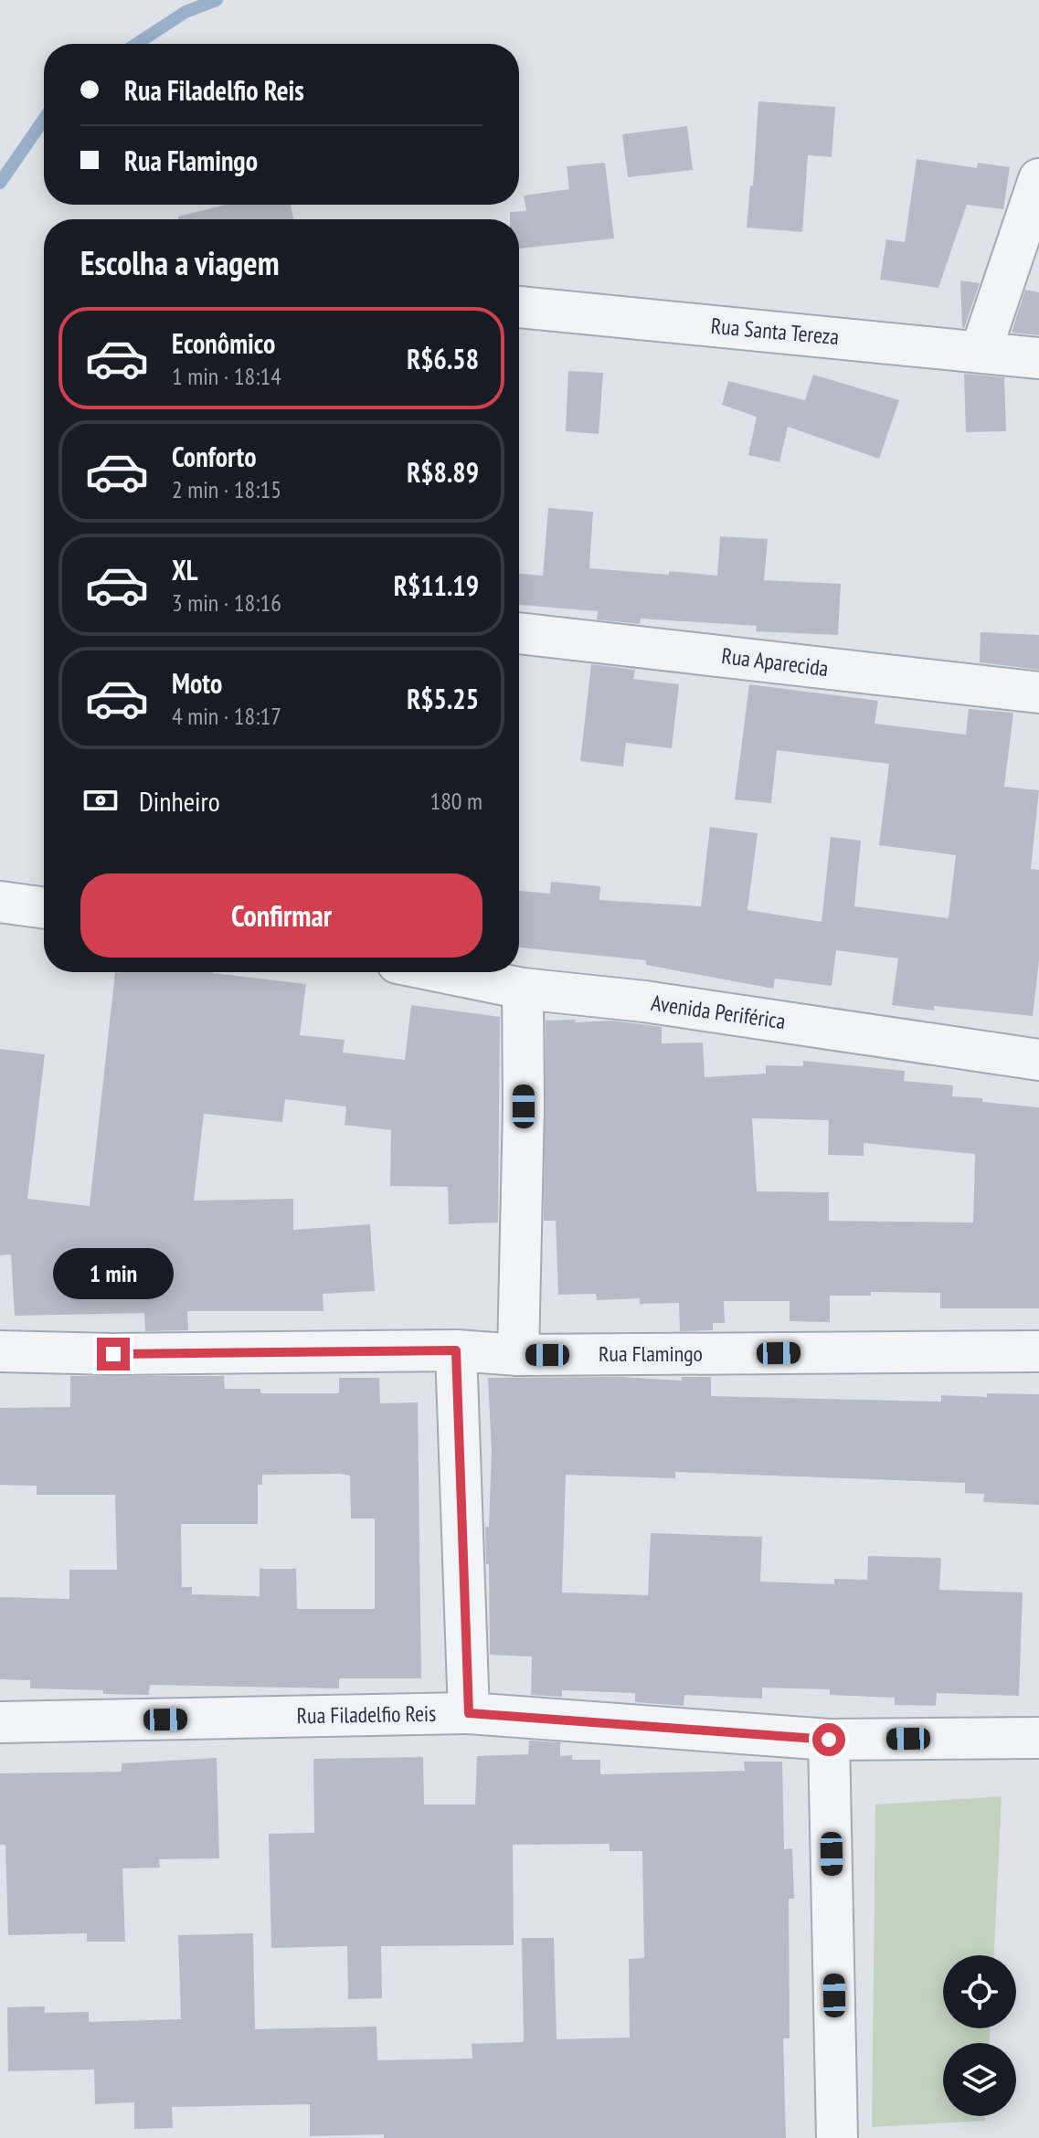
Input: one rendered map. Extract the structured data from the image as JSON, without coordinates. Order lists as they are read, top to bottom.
{
  "streets": {
    "street": [
      "Rua Santa Tereza",
      "Rua Aparecida",
      "Avenida Periférica",
      "Rua Flamingo",
      "Rua Filadelfio Reis"
    ]
  },
  "page": {
    "banner": ["Rua Filadelfio Reis", "Rua Flamingo"],
    "heading": "Escolha a viagem",
    "list": [
      {
        "name": "Econômico",
        "note": "1 min · 18:14",
        "value": "R$6.58"
      },
      {
        "name": "Conforto",
        "note": "2 min · 18:15",
        "value": "R$8.89"
      },
      {
        "name": "XL",
        "note": "3 min · 18:16",
        "value": "R$11.19"
      },
      {
        "name": "Moto",
        "note": "4 min · 18:17",
        "value": "R$5.25"
      }
    ],
    "pay": ["Dinheiro", "180 m"],
    "buttons": "Confirmar",
    "bubble": "1 min"
  }
}
